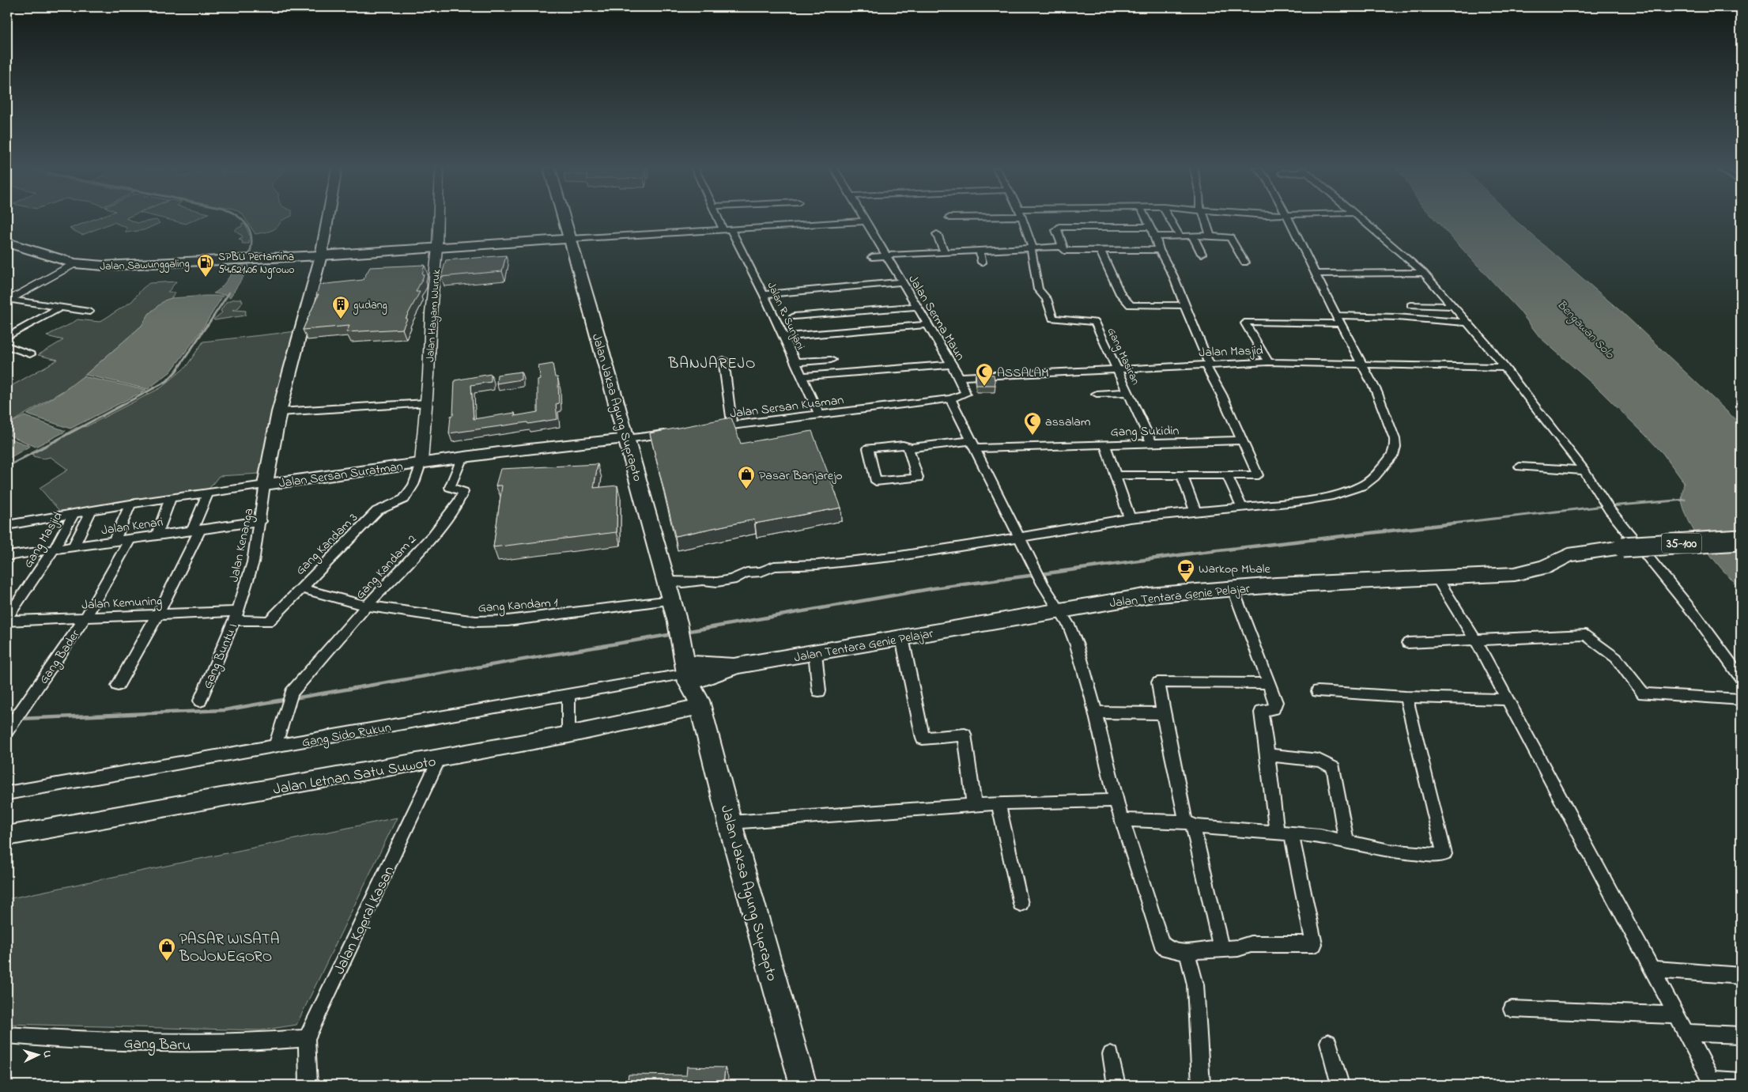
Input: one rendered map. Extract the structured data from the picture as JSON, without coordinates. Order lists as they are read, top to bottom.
{
  "streets": {
    "main road": [
      "Jalan Sawunggaling",
      "Jalan Jaksa Agung Suprapto",
      "Jalan Sersan Suratman",
      "35-100",
      "Jalan Tentara Genie Pelajar",
      "Jalan Letnan Satu Suwoto"
    ],
    "street": [
      "Jalan Hayam Wuruk",
      "Jalan R. Sunjani",
      "Jalan Serma Maun",
      "Jalan Masjid",
      "Gang Masiran",
      "Jalan Sersan Kusman",
      "Gang Sukidin",
      "Jalan Kenari",
      "Gang Masjid",
      "Gang Kandam 3",
      "Jalan Kenanga",
      "Gang Kandam 2",
      "Jalan Kemuning",
      "Gang Kandam 1",
      "Gang Buntu I",
      "Gang Bader",
      "Gang Sido Rukun",
      "Jalan Kopral Kasan",
      "Gang Baru"
    ]
  },
  "crossings": [
    ["Jalan Sawunggaling", "Jalan Hayam Wuruk"],
    ["Jalan Sawunggaling", "Jalan Jaksa Agung Suprapto"],
    ["Jalan Sawunggaling", "Jalan Sersan Suratman"],
    ["Jalan Hayam Wuruk", "Jalan Sersan Suratman"],
    ["Jalan Hayam Wuruk", "Gang Kandam 3"],
    ["Jalan R. Sunjani", "Jalan Sersan Kusman"],
    ["Jalan Serma Maun", "Jalan Masjid"],
    ["Jalan Serma Maun", "Jalan Sersan Kusman"],
    ["Jalan Masjid", "Gang Masiran"],
    ["Gang Masiran", "Gang Sukidin"],
    ["Jalan Jaksa Agung Suprapto", "Jalan Sersan Suratman"],
    ["Jalan Jaksa Agung Suprapto", "Jalan Tentara Genie Pelajar"],
    ["Jalan Jaksa Agung Suprapto", "Gang Kandam 1"],
    ["Jalan Jaksa Agung Suprapto", "Gang Sido Rukun"],
    ["Jalan Jaksa Agung Suprapto", "Jalan Letnan Satu Suwoto"],
    ["Jalan Sersan Suratman", "Gang Kandam 3"],
    ["Jalan Sersan Suratman", "Jalan Kenanga"],
    ["Jalan Sersan Suratman", "Gang Kandam 2"],
    ["Jalan Kenari", "Gang Masjid"],
    ["Jalan Kenari", "Jalan Kenanga"],
    ["Jalan Kenari", "Gang Bader"],
    ["Gang Kandam 3", "Jalan Kenanga"],
    ["Gang Kandam 3", "Jalan Kemuning"],
    ["Gang Kandam 3", "Gang Kandam 1"],
    ["Gang Kandam 3", "Gang Buntu I"],
    ["Jalan Kenanga", "Jalan Kemuning"],
    ["Jalan Kenanga", "Gang Buntu I"],
    ["Gang Kandam 2", "Gang Kandam 1"],
    ["Gang Kandam 2", "Gang Sido Rukun"],
    ["Jalan Tentara Genie Pelajar", "Gang Sido Rukun"],
    ["Jalan Tentara Genie Pelajar", "Jalan Letnan Satu Suwoto"],
    ["Jalan Kemuning", "Gang Buntu I"],
    ["Jalan Kemuning", "Gang Bader"],
    ["Gang Sido Rukun", "Jalan Letnan Satu Suwoto"],
    ["Jalan Letnan Satu Suwoto", "Jalan Kopral Kasan"],
    ["Jalan Kopral Kasan", "Gang Baru"]
  ],
  "districts": ["BANJAREJO"],
  "water": ["Bengawan Solo"],
  "places": {
    "fuel station": ["SPBU Pertamina 54.621.06 Ngrowo"],
    "building": ["gudang"],
    "mosque": ["ASSALAM", "assalam"],
    "shop": ["Pasar Banjarejo", "PASAR WISATA BOJONEGORO"],
    "cafe": ["Warkop Mbale"]
  },
  "north": "right"
}
